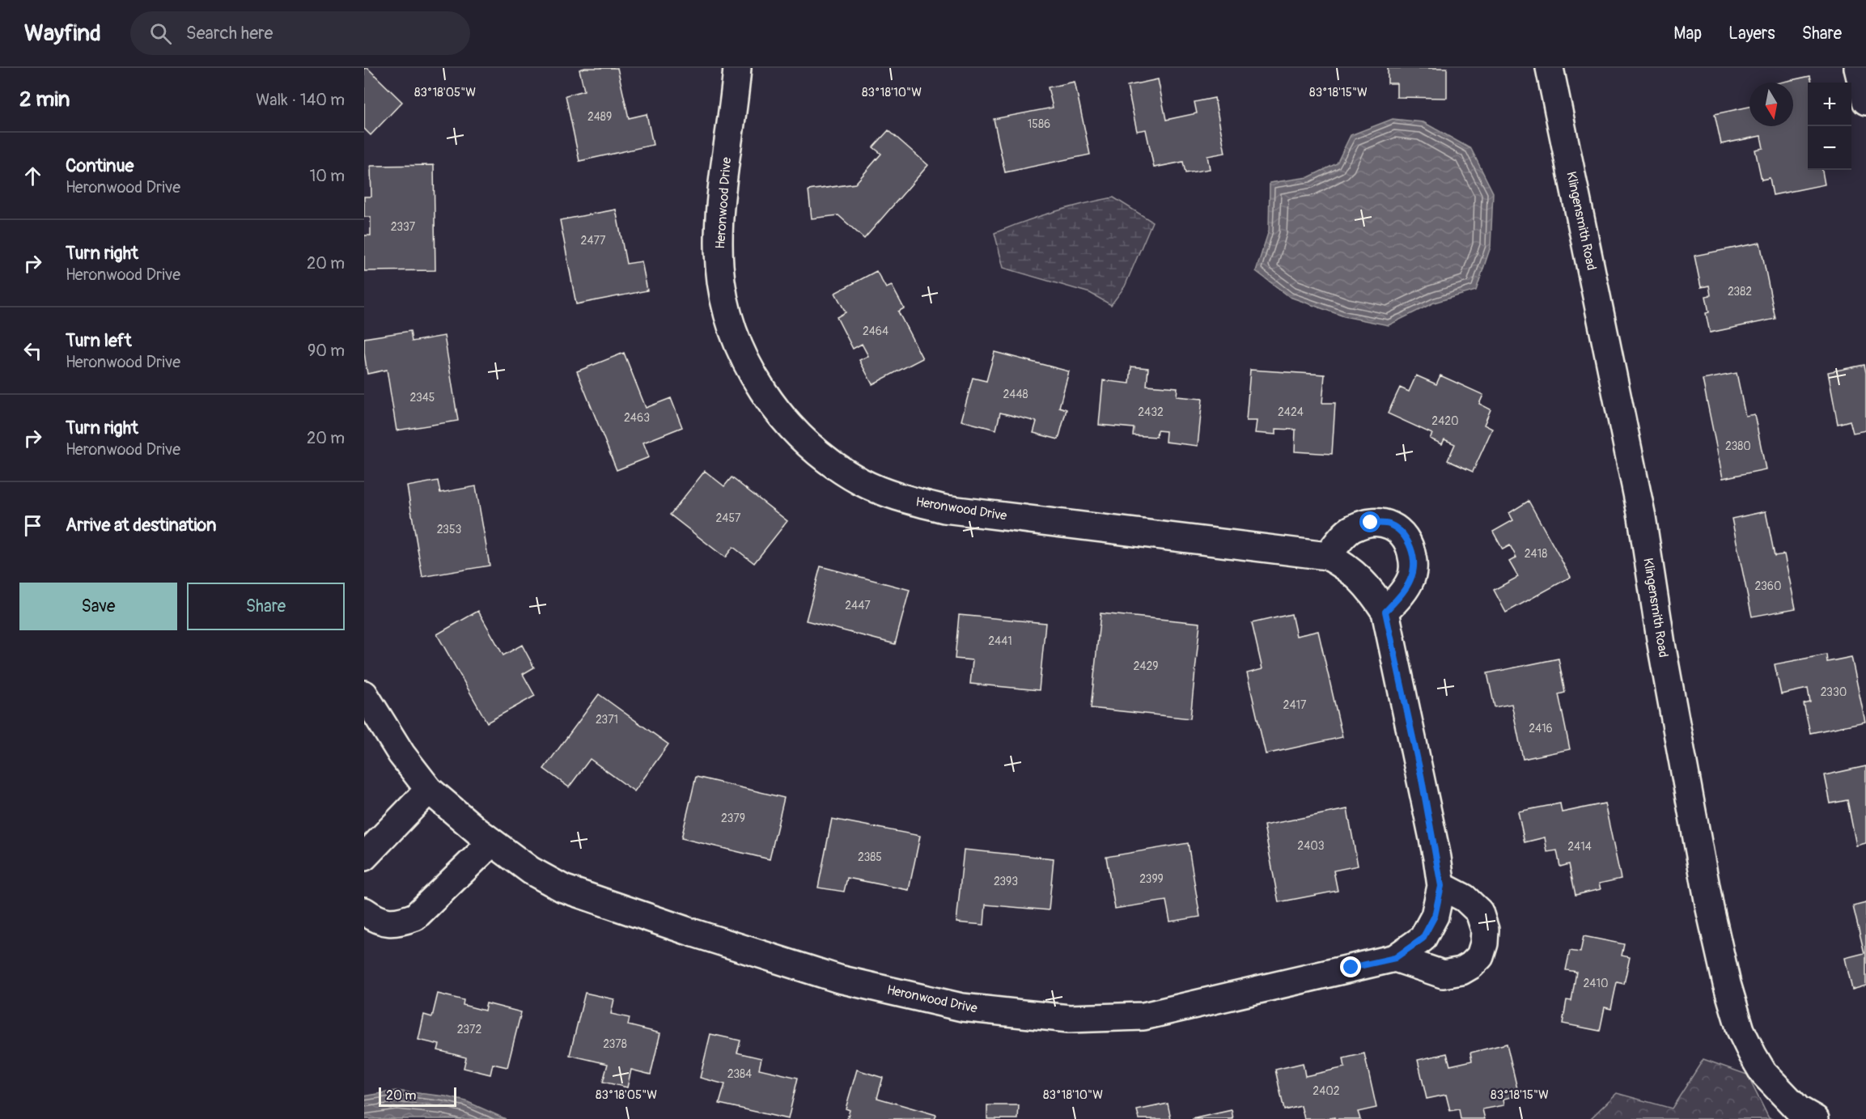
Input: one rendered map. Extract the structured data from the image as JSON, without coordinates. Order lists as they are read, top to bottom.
{
  "streets": {
    "street": ["Heronwood Drive", "Klingensmith Road"]
  },
  "house_numbers": [
    "2489",
    "1586",
    "2337",
    "2477",
    "2382",
    "2464",
    "2448",
    "2345",
    "2432",
    "2424",
    "2463",
    "2420",
    "2380",
    "2457",
    "2353",
    "2418",
    "2360",
    "2447",
    "2441",
    "2429",
    "2330",
    "2417",
    "2371",
    "2416",
    "2379",
    "2403",
    "2414",
    "2385",
    "2399",
    "2393",
    "2410",
    "2372",
    "2378",
    "2384",
    "2402"
  ],
  "scale_bar": "20 m",
  "north": "bottom",
  "page": {
    "header": "Wayfind",
    "search": "Search here",
    "nav": ["Map", "Layers", "Share"],
    "heading": ["2 min", "Walk · 140 m"],
    "map_buttons": ["+", "−"],
    "list": [
      ["Continue", "Heronwood Drive", "10 m"],
      ["Turn right", "Heronwood Drive", "20 m"],
      ["Turn left", "Heronwood Drive", "90 m"],
      ["Turn right", "Heronwood Drive", "20 m"],
      "Arrive at destination"
    ],
    "buttons": ["Save", "Share"],
    "scale": "20 m"
  },
  "coordinates": ["83°18'10\"W", "83°18'15\"W", "83°18'05\"W"]
}
